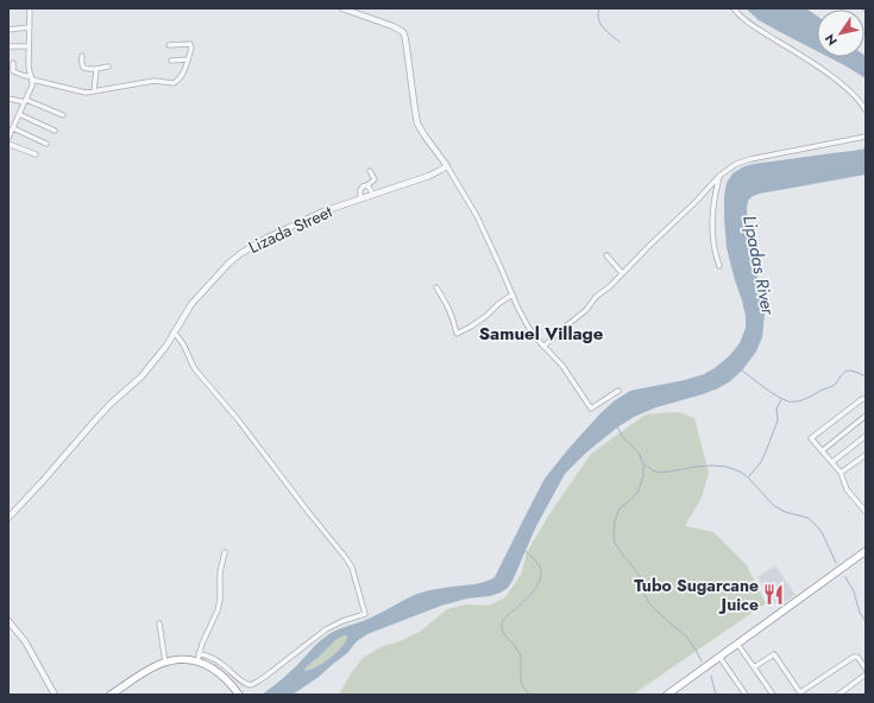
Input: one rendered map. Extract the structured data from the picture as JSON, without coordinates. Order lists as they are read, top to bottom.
{
  "streets": {
    "street": ["Lizada Street"]
  },
  "districts": ["Samuel Village"],
  "water": ["Lipadas River"],
  "places": {
    "restaurant": ["Tubo Sugarcane Juice"]
  },
  "north": "bottom left"
}
